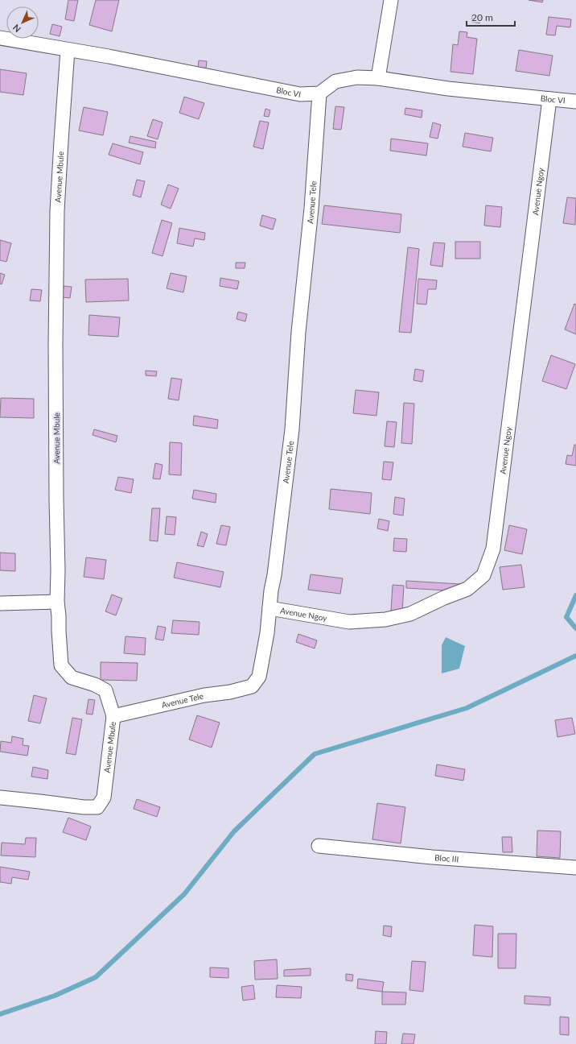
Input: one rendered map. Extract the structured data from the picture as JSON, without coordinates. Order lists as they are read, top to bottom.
{
  "streets": {
    "street": [
      "Bloc VI",
      "Avenue Mbule",
      "Avenue Ngoy",
      "Avenue Tele",
      "Bloc III"
    ]
  },
  "crossings": [
    ["Bloc VI", "Avenue Mbule"],
    ["Bloc VI", "Avenue Ngoy"],
    ["Bloc VI", "Avenue Tele"],
    ["Avenue Mbule", "Avenue Tele"],
    ["Avenue Ngoy", "Avenue Tele"]
  ],
  "scale_bar": "20 m",
  "north": "bottom left"
}
